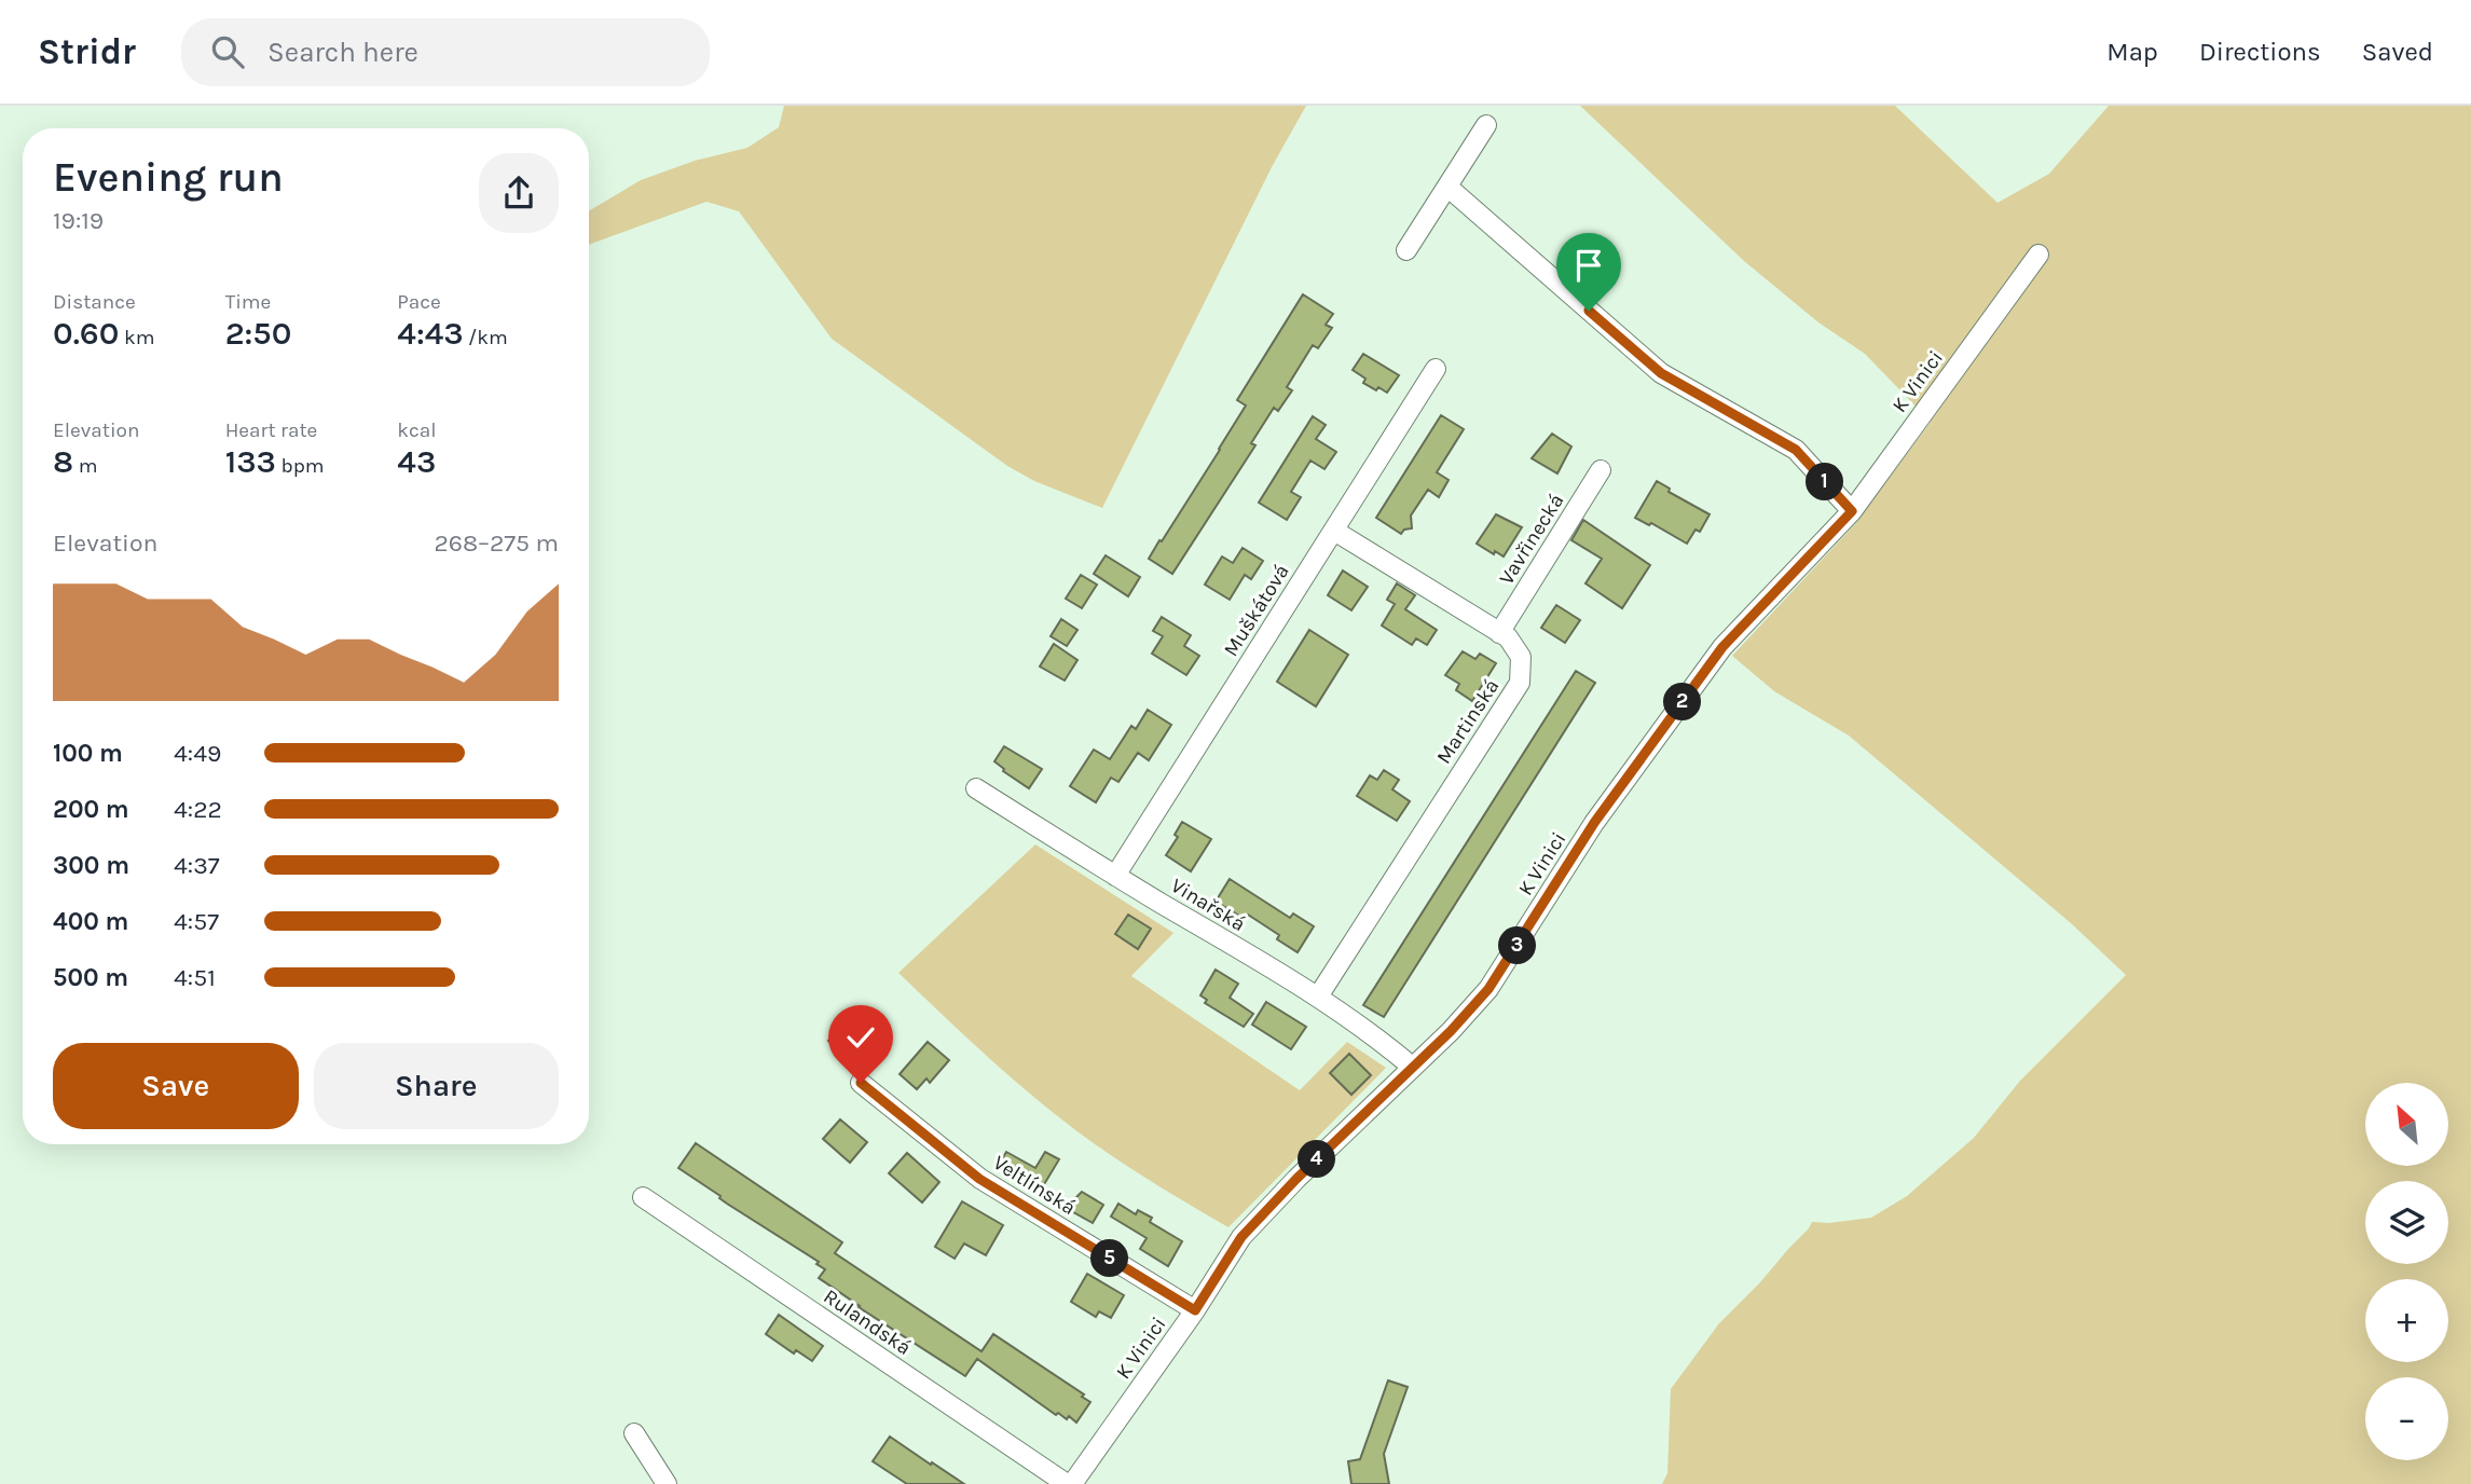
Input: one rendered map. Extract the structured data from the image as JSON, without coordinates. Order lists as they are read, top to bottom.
{
  "streets": {
    "street": [
      "K Vinici",
      "Vavřinecká",
      "Muškátová",
      "Martinská",
      "Vinařská",
      "Veltlínská",
      "Rulandská"
    ]
  },
  "crossings": [
    ["K Vinici", "Vinařská"],
    ["K Vinici", "Veltlínská"],
    ["K Vinici", "Rulandská"],
    ["Vavřinecká", "Martinská"],
    ["Muškátová", "Martinská"],
    ["Muškátová", "Vinařská"],
    ["Martinská", "Vinařská"]
  ],
  "north": "top left",
  "page": {
    "header": "Stridr",
    "search": "Search here",
    "nav": ["Map", "Directions", "Saved"],
    "heading": ["Evening run", "19:19"],
    "stats": [
      ["Distance", "0.60 km"],
      ["Time", "2:50"],
      ["Pace", "4:43 /km"],
      ["Elevation", "8 m"],
      ["Heart rate", "133 bpm"],
      ["kcal", "43"]
    ],
    "pins": [
      "1",
      "2",
      "3",
      "4",
      "5"
    ],
    "chart": ["Elevation", "268–275 m"],
    "list": [
      {
        "name": "100 m",
        "note": "4:49"
      },
      {
        "name": "200 m",
        "note": "4:22"
      },
      {
        "name": "300 m",
        "note": "4:37"
      },
      {
        "name": "400 m",
        "note": "4:57"
      },
      {
        "name": "500 m",
        "note": "4:51"
      }
    ],
    "buttons": ["Save", "Share"],
    "map_buttons": ["+", "−"]
  }
}
